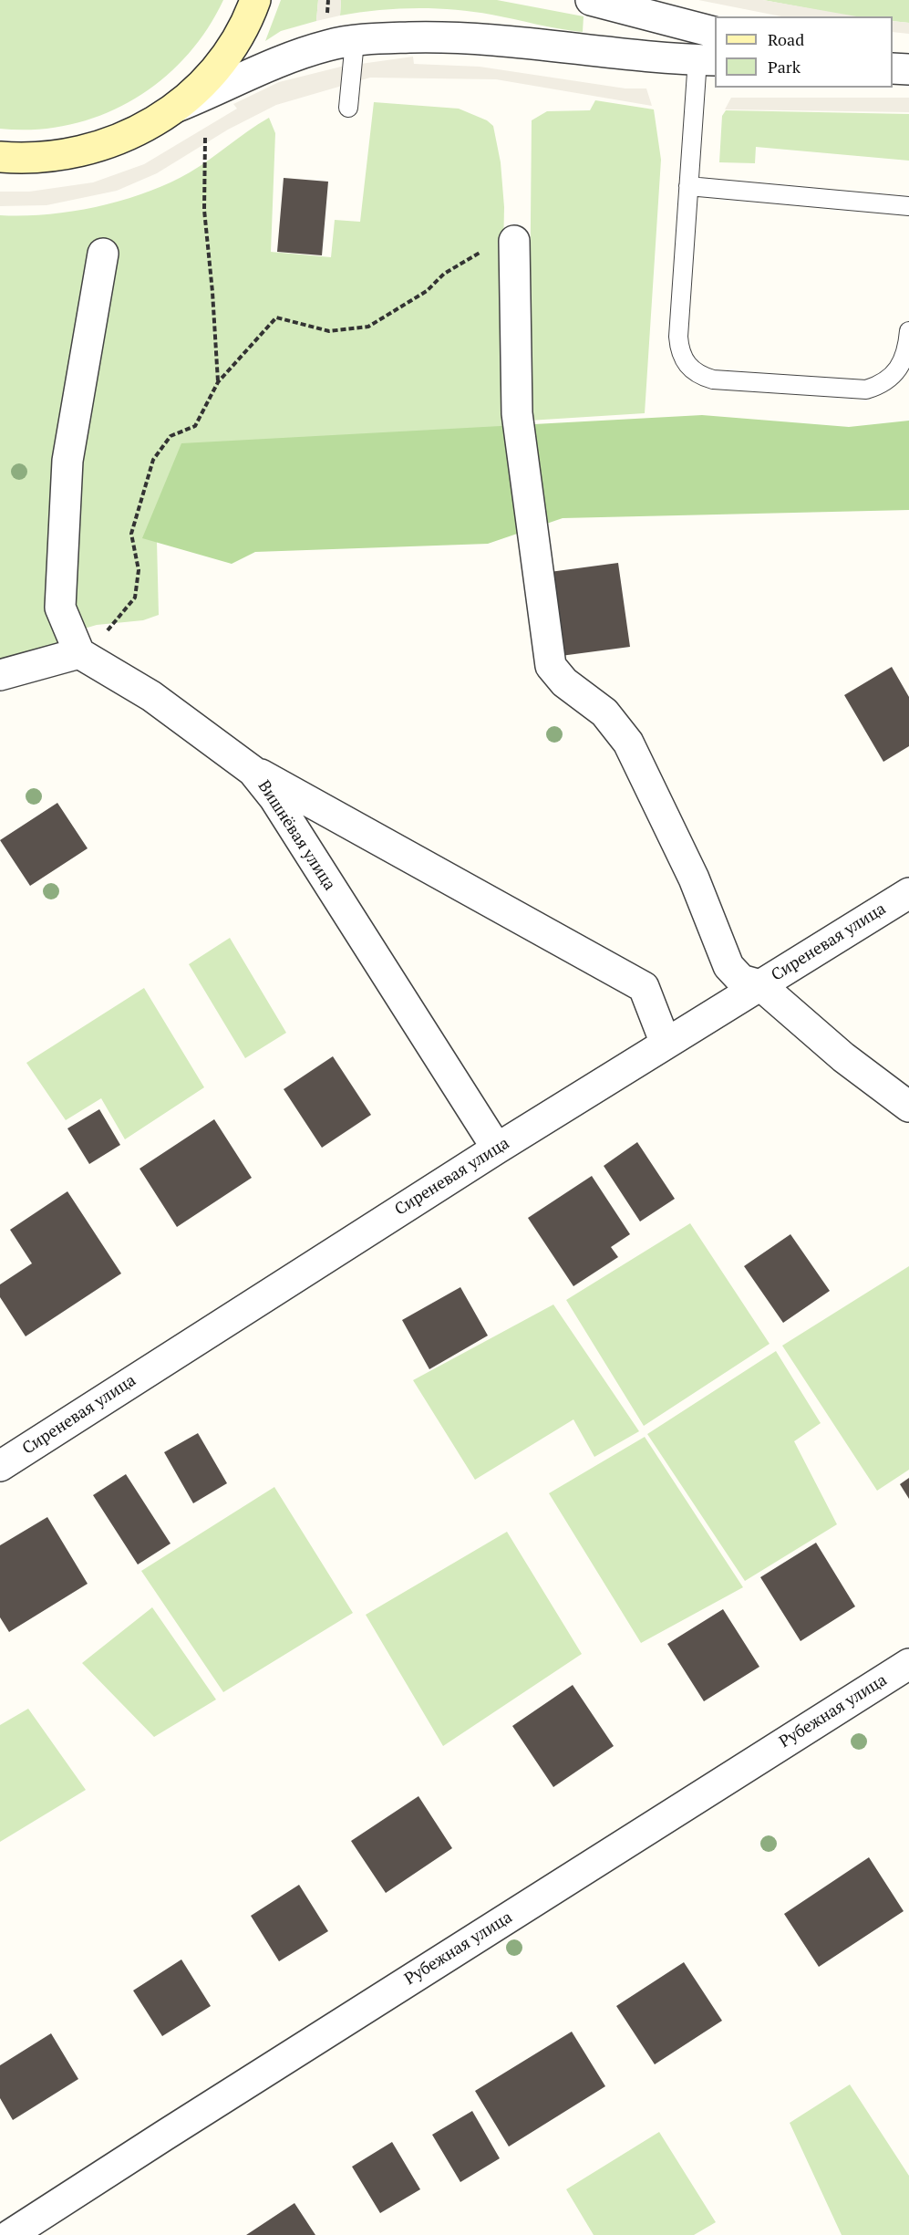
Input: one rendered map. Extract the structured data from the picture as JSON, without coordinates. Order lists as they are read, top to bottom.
{
  "streets": {
    "street": ["Вишнёвая улица", "Сиреневая улица", "Рубежная улица"]
  },
  "crossings": [
    ["Вишнёвая улица", "Сиреневая улица"]
  ],
  "legend": ["Road", "Park"]
}
